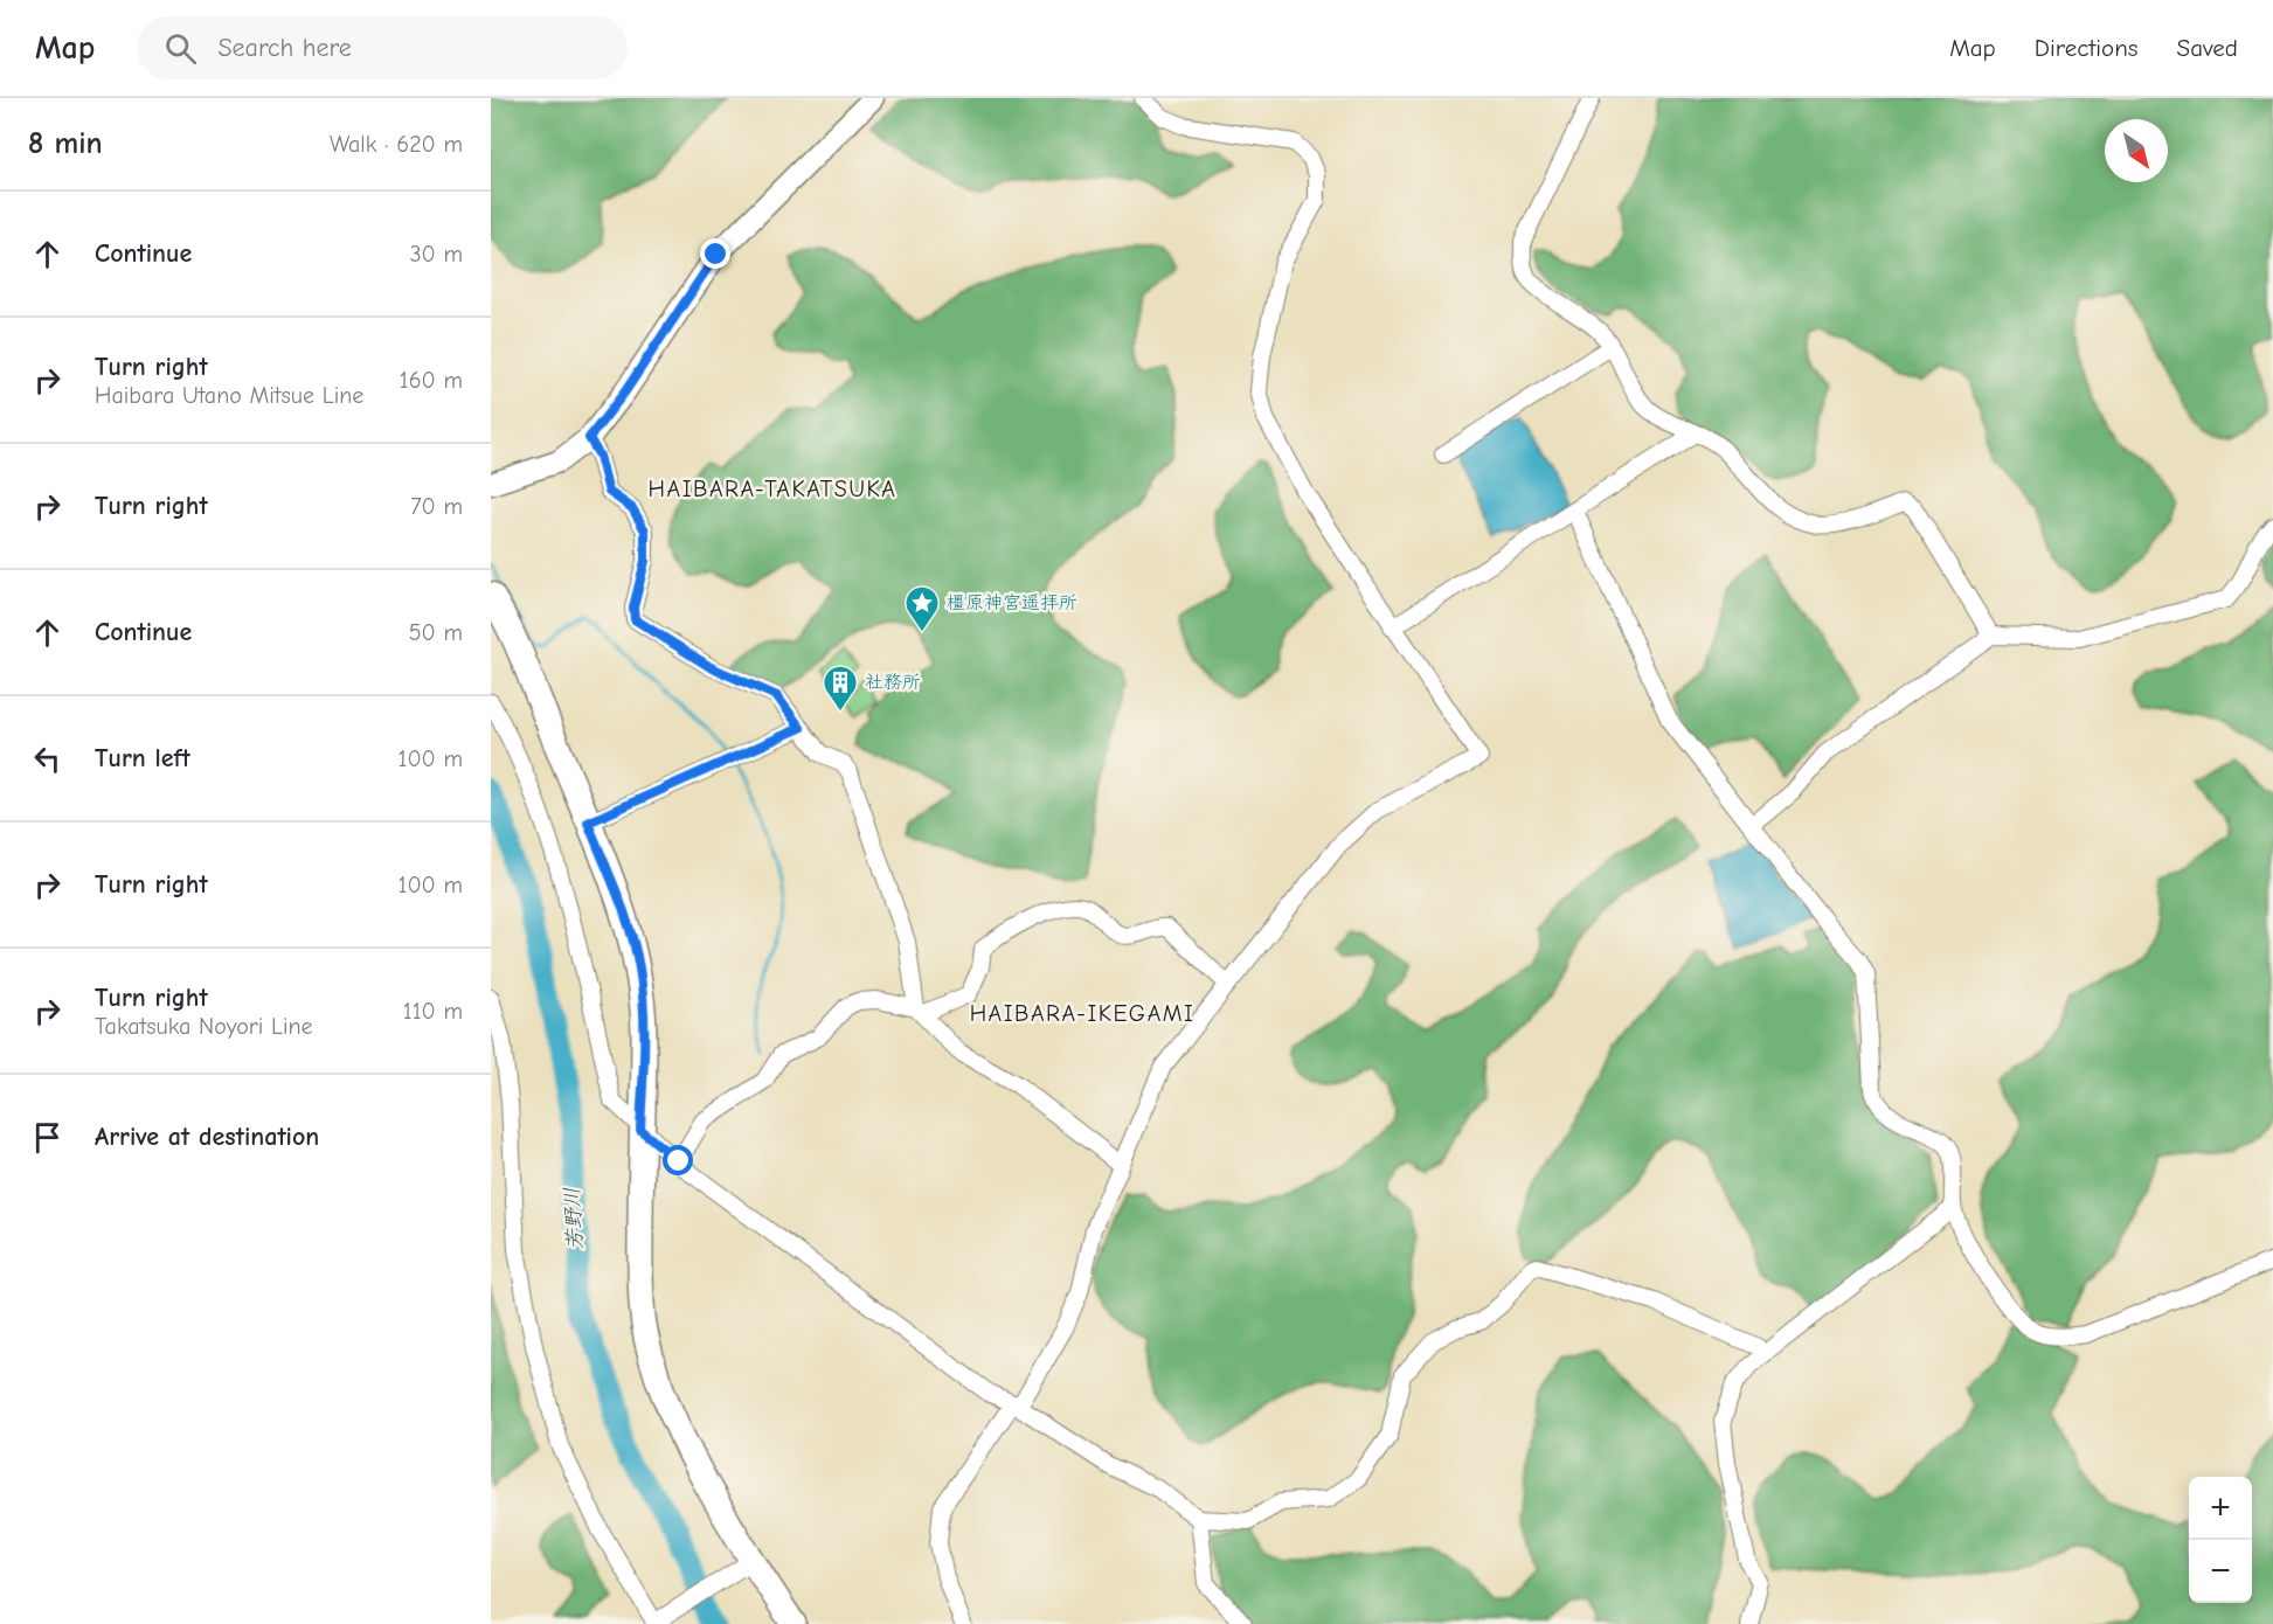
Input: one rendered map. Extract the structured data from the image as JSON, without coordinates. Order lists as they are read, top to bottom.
{
  "districts": ["HAIBARA-TAKATSUKA", "HAIBARA-IKEGAMI"],
  "water": ["芳野川"],
  "places": {
    "place": ["橿原神宮遥拝所"],
    "building": ["社務所"]
  },
  "north": "bottom right",
  "page": {
    "header": "Map",
    "search": "Search here",
    "nav": ["Map", "Directions", "Saved"],
    "heading": ["8 min", "Walk · 620 m"],
    "list": [
      ["Continue", "30 m"],
      ["Turn right", "Haibara Utano Mitsue Line", "160 m"],
      ["Turn right", "70 m"],
      ["Continue", "50 m"],
      ["Turn left", "100 m"],
      ["Turn right", "100 m"],
      ["Turn right", "Takatsuka Noyori Line", "110 m"],
      "Arrive at destination"
    ],
    "map_buttons": ["+", "−"]
  }
}
